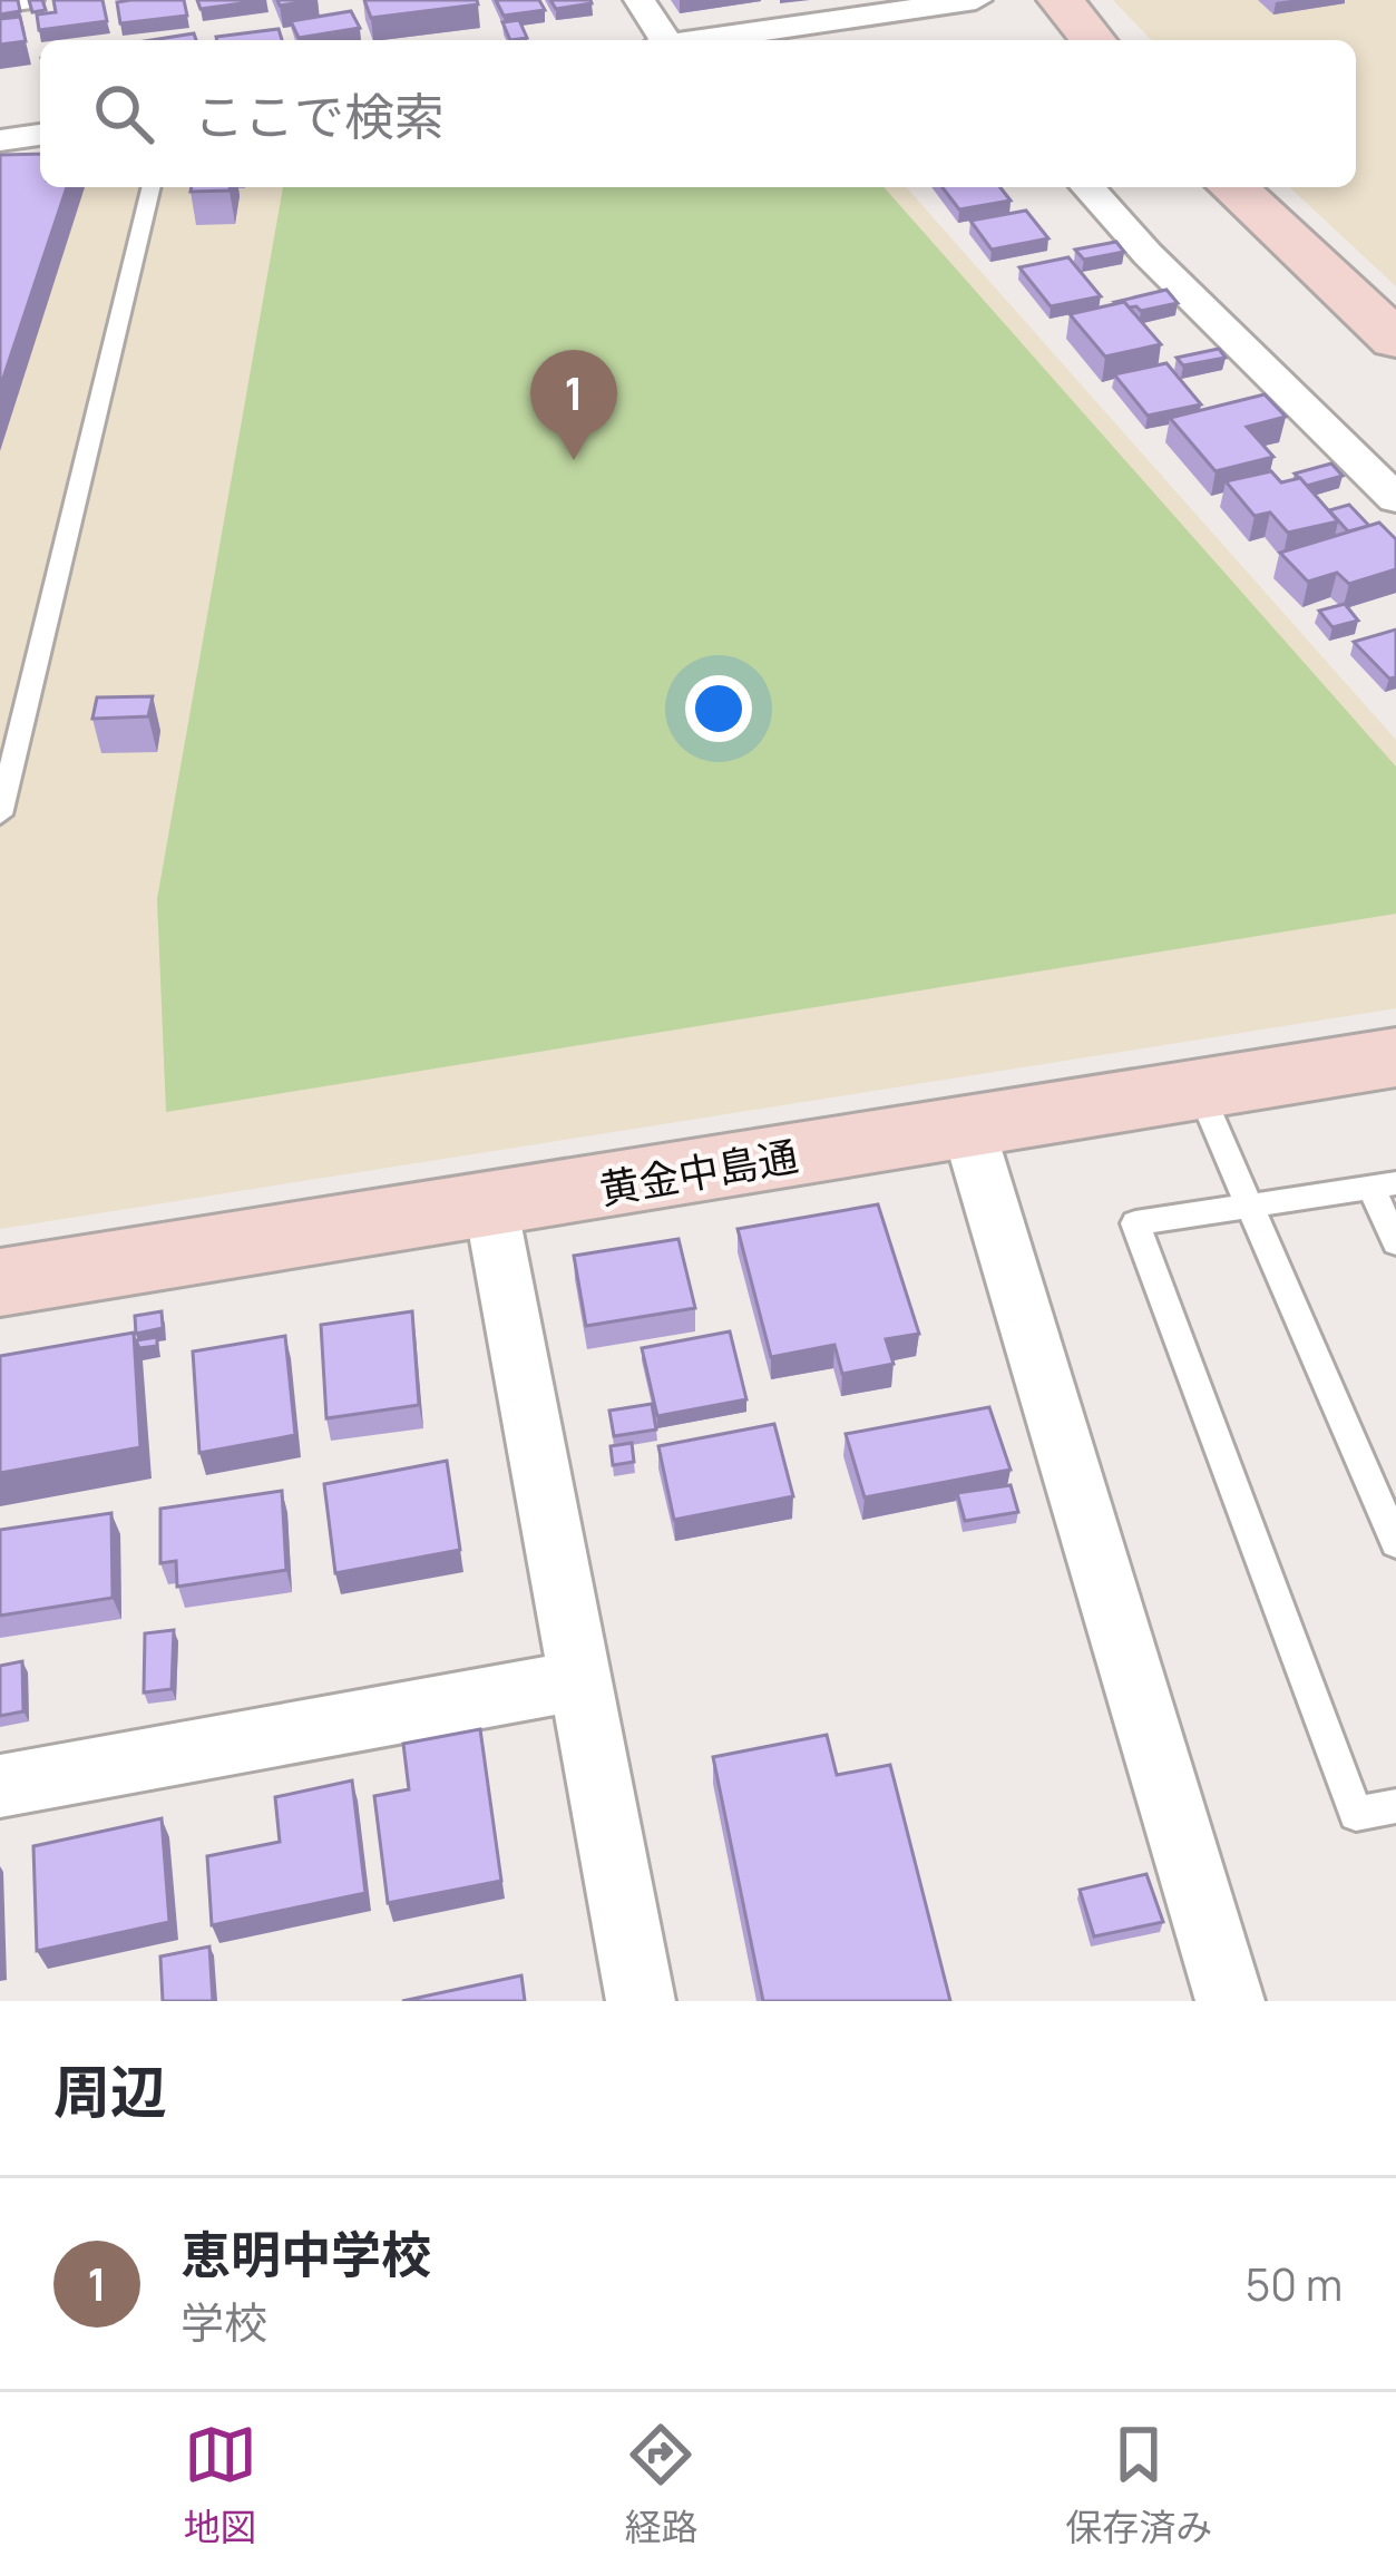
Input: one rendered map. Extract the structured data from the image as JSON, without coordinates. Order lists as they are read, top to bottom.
{
  "streets": {
    "street": ["黄金中島通"]
  },
  "page": {
    "search": "ここで検索",
    "pins": "1",
    "heading": "周辺",
    "list": [
      {
        "mark": "1",
        "name": "恵明中学校",
        "note": "学校",
        "value": "50 m"
      }
    ],
    "nav": ["地図", "経路", "保存済み"]
  }
}
